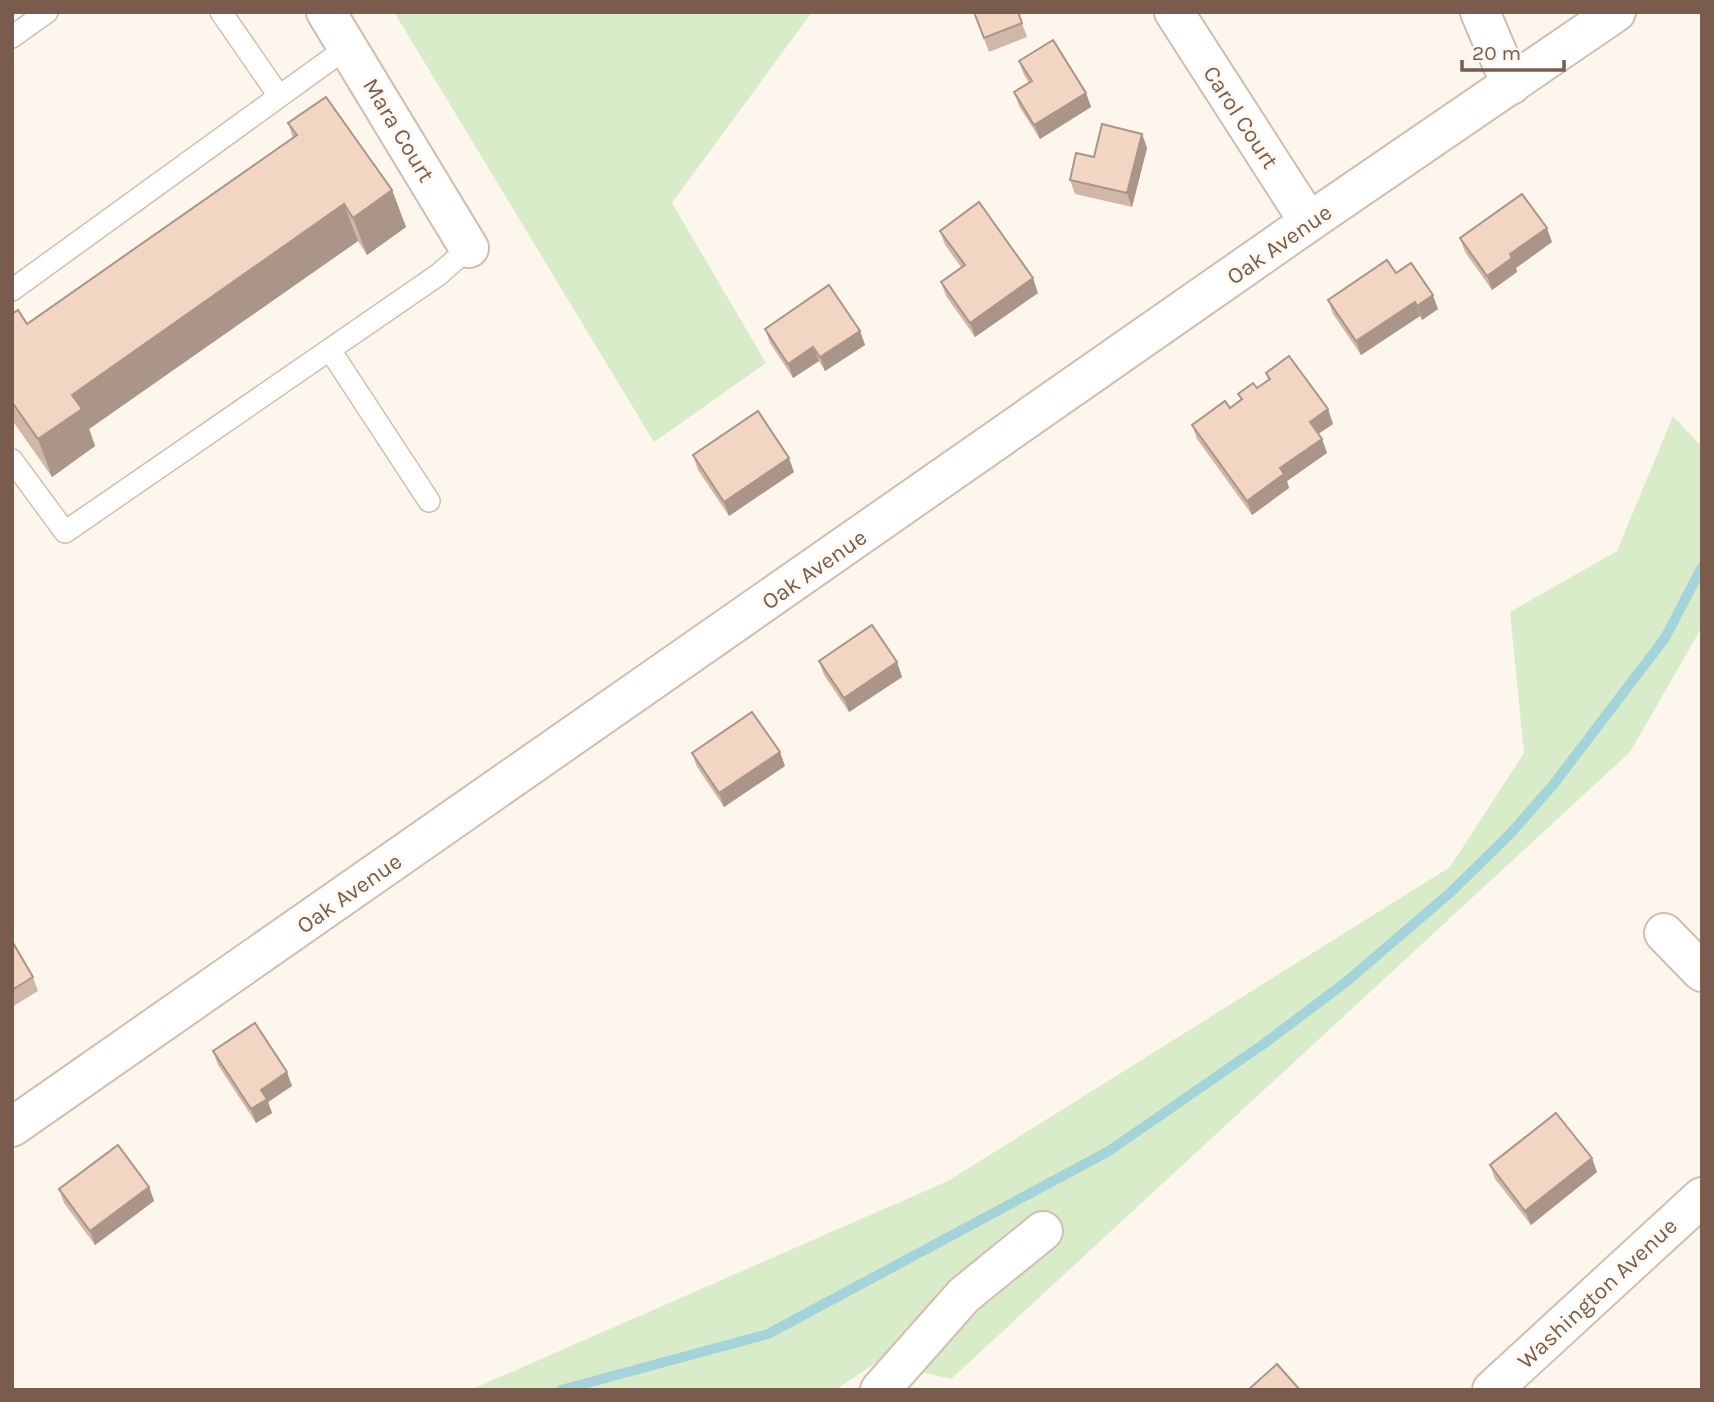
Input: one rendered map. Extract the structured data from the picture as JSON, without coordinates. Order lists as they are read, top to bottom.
{
  "streets": {
    "street": [
      "Carol Court",
      "Mara Court",
      "Oak Avenue",
      "Washington Avenue"
    ]
  },
  "crossings": [
    ["Carol Court", "Oak Avenue"]
  ],
  "scale_bar": "20 m"
}
